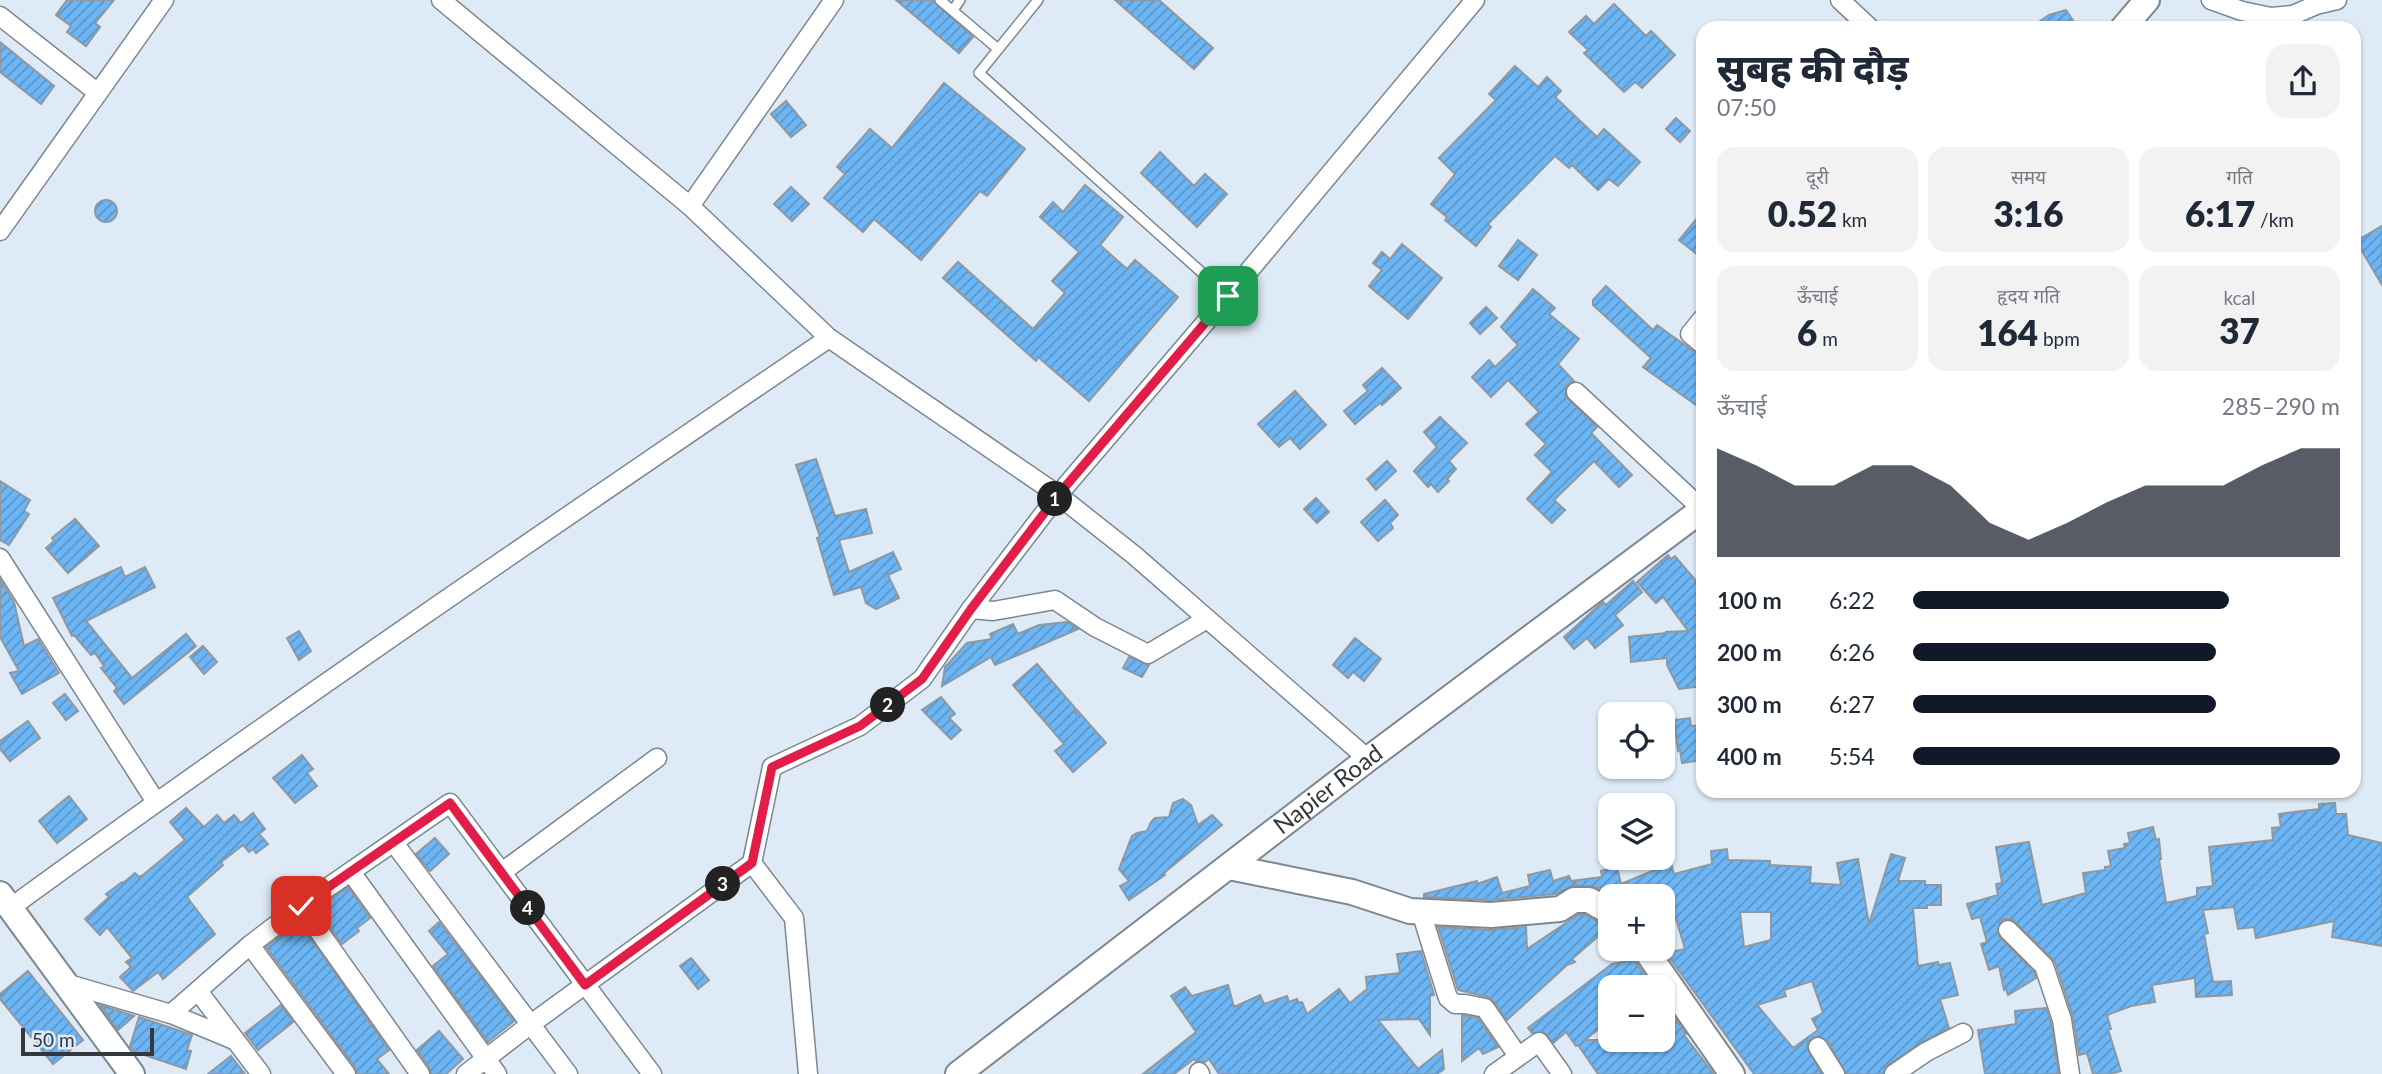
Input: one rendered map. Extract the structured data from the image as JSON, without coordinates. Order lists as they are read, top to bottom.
{
  "streets": {
    "street": ["Napier Road"]
  },
  "scale_bar": "50 m",
  "page": {
    "heading": ["सुबह की दौड़", "07:50"],
    "stats": [
      ["दूरी", "0.52 km"],
      ["समय", "3:16"],
      ["गति", "6:17 /km"],
      ["ऊँचाई", "6 m"],
      ["हृदय गति", "164 bpm"],
      ["kcal", "37"]
    ],
    "chart": ["ऊँचाई", "285–290 m"],
    "pins": [
      "1",
      "2",
      "3",
      "4"
    ],
    "list": [
      {
        "name": "100 m",
        "note": "6:22"
      },
      {
        "name": "200 m",
        "note": "6:26"
      },
      {
        "name": "300 m",
        "note": "6:27"
      },
      {
        "name": "400 m",
        "note": "5:54"
      }
    ],
    "map_buttons": ["+", "−"],
    "scale": "50 m"
  }
}
